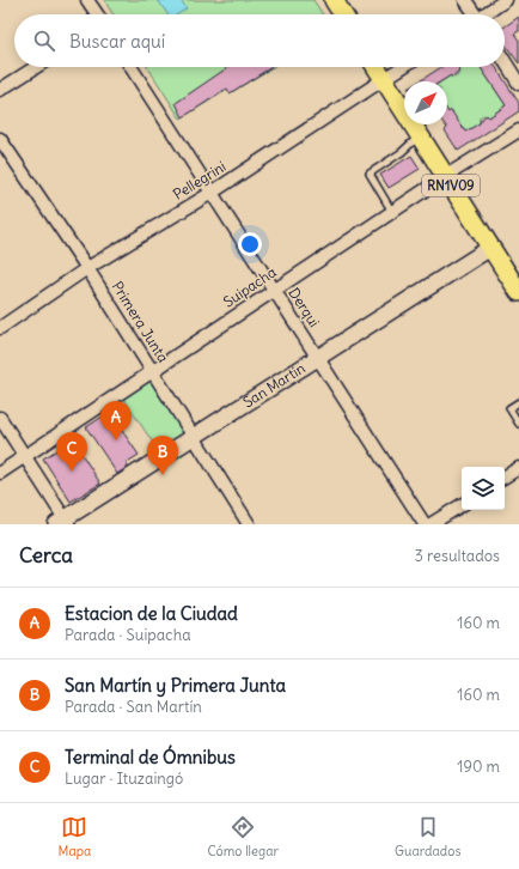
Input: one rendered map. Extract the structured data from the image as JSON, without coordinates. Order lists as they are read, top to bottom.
{
  "streets": {
    "main road": ["RN1V09", "San Martín"],
    "street": [
      "Pellegrini",
      "Suipacha",
      "Derqui",
      "Primera Junta"
    ]
  },
  "crossings": [
    ["Pellegrini", "RN1V09"],
    ["Pellegrini", "Derqui"],
    ["Pellegrini", "Primera Junta"],
    ["RN1V09", "Suipacha"],
    ["RN1V09", "San Martín"],
    ["Suipacha", "Derqui"],
    ["Suipacha", "Primera Junta"],
    ["Derqui", "San Martín"],
    ["Primera Junta", "San Martín"]
  ],
  "north": "top right",
  "page": {
    "search": "Buscar aquí",
    "pins": ["A", "C", "B"],
    "heading": ["Cerca", "3 resultados"],
    "list": [
      {
        "mark": "A",
        "name": "Estacion de la Ciudad",
        "note": "Parada · Suipacha",
        "value": "160 m"
      },
      {
        "mark": "B",
        "name": "San Martín y Primera Junta",
        "note": "Parada · San Martín",
        "value": "160 m"
      },
      {
        "mark": "C",
        "name": "Terminal de Ómnibus",
        "note": "Lugar · Ituzaingó",
        "value": "190 m"
      }
    ],
    "nav": ["Mapa", "Cómo llegar", "Guardados"]
  }
}
